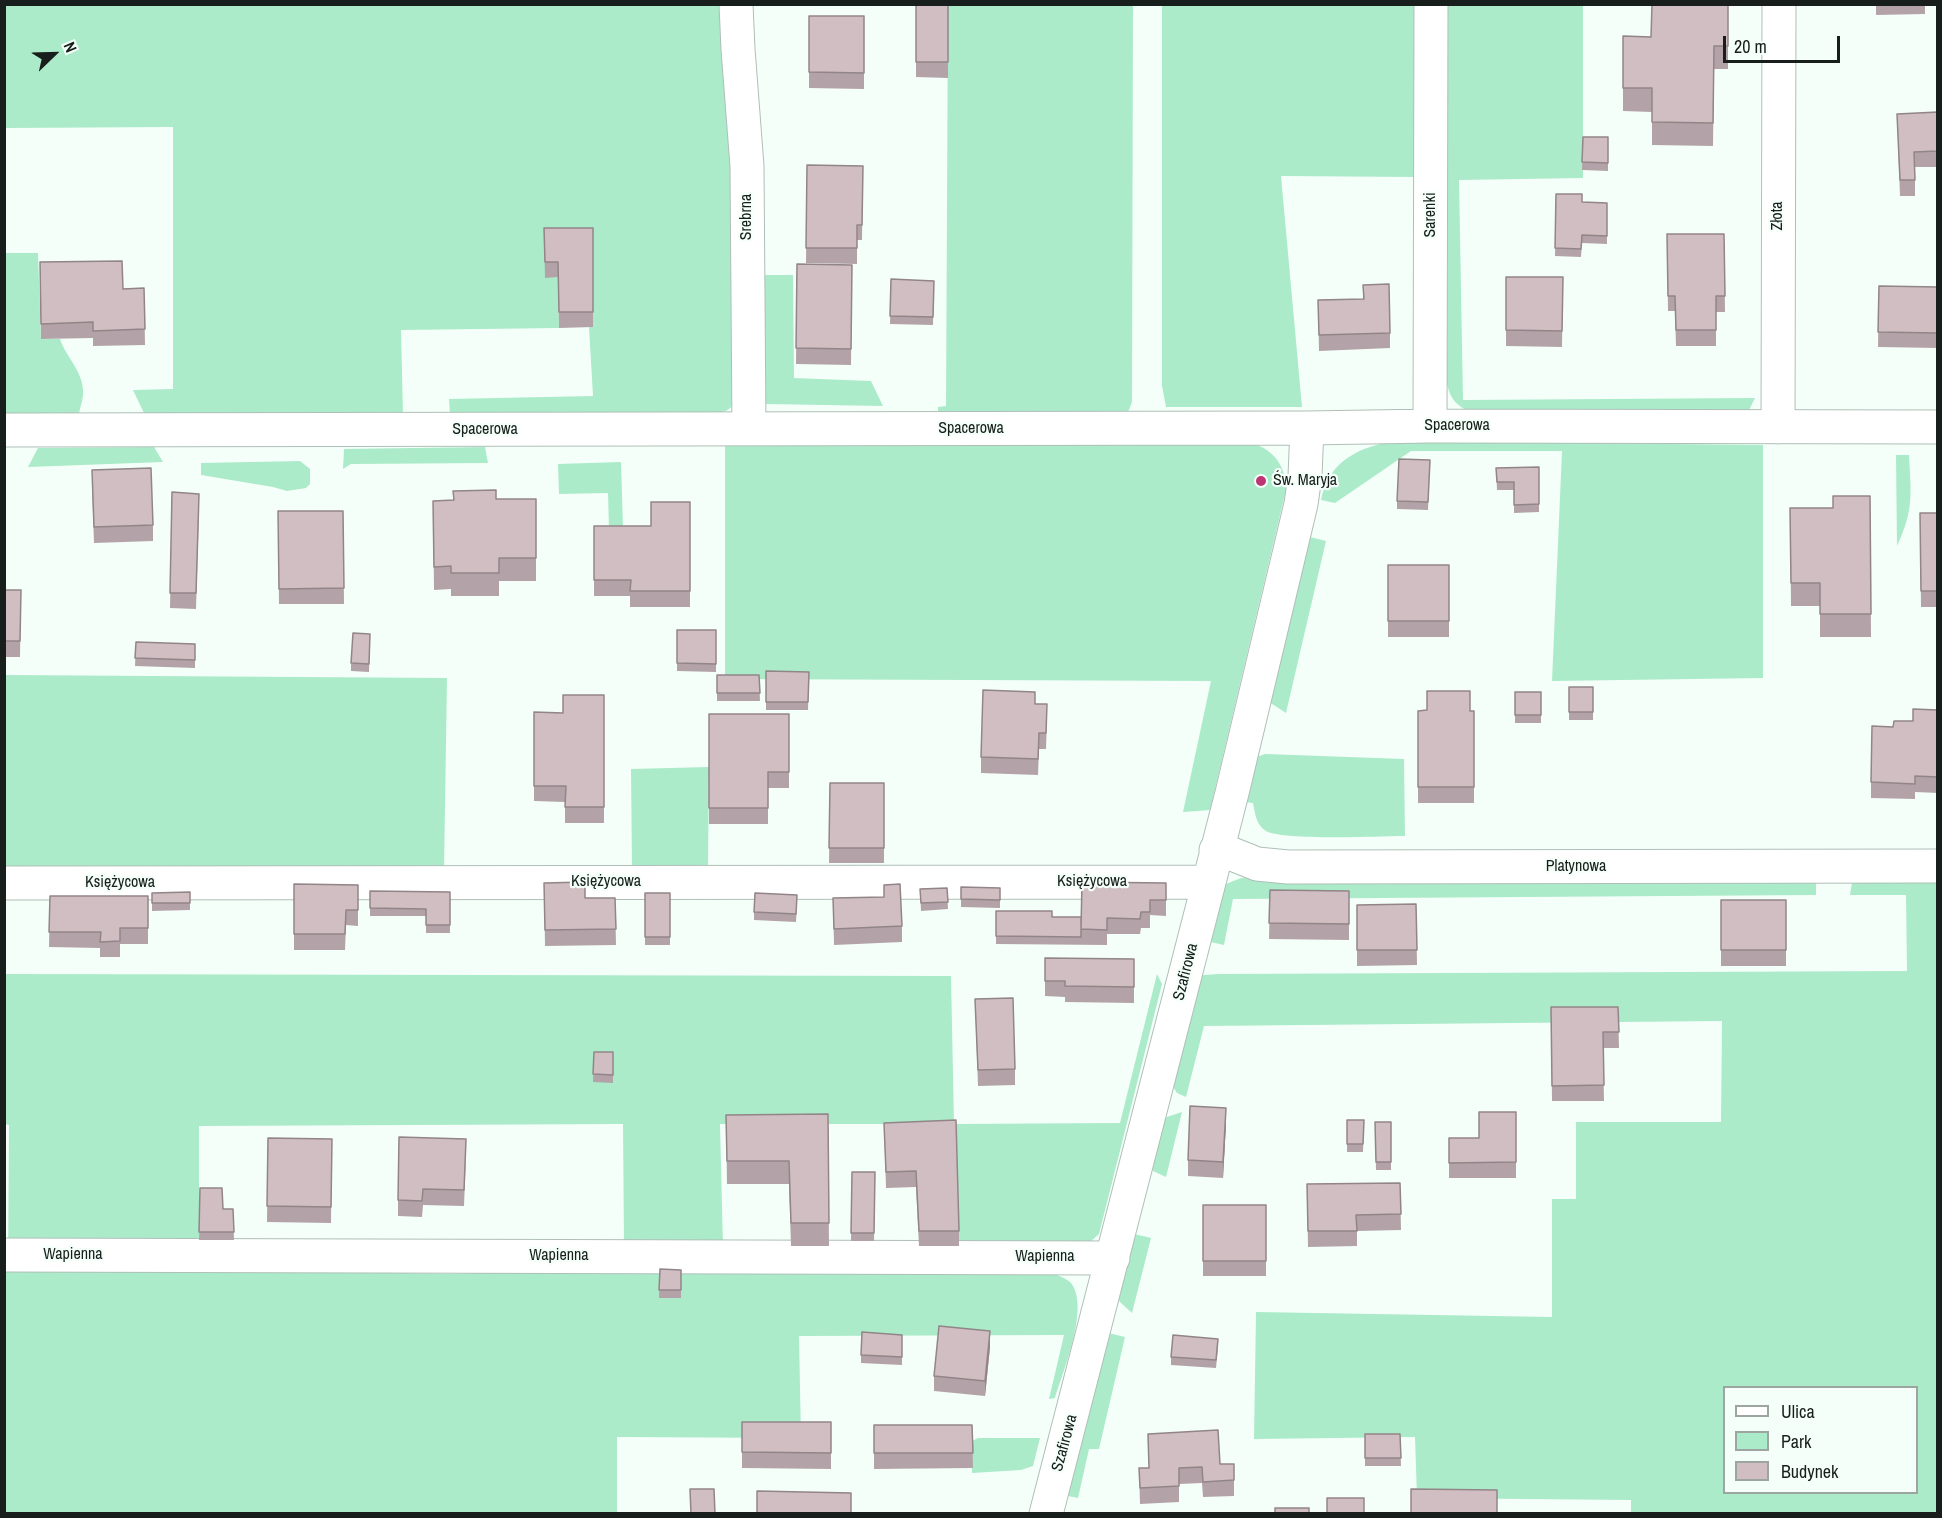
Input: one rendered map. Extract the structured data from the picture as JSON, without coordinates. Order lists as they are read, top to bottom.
{
  "streets": {
    "street": [
      "Sarenki",
      "Złota",
      "Srebrna",
      "Spacerowa",
      "Platynowa",
      "Księżycowa",
      "Szafirowa",
      "Wapienna"
    ]
  },
  "crossings": [
    ["Sarenki", "Spacerowa"],
    ["Złota", "Spacerowa"],
    ["Srebrna", "Spacerowa"],
    ["Spacerowa", "Szafirowa"],
    ["Platynowa", "Szafirowa"],
    ["Księżycowa", "Szafirowa"],
    ["Szafirowa", "Wapienna"]
  ],
  "places": ["Św. Maryja"],
  "legend": ["Ulica", "Park", "Budynek"],
  "scale_bar": "20 m",
  "north": "top right"
}
